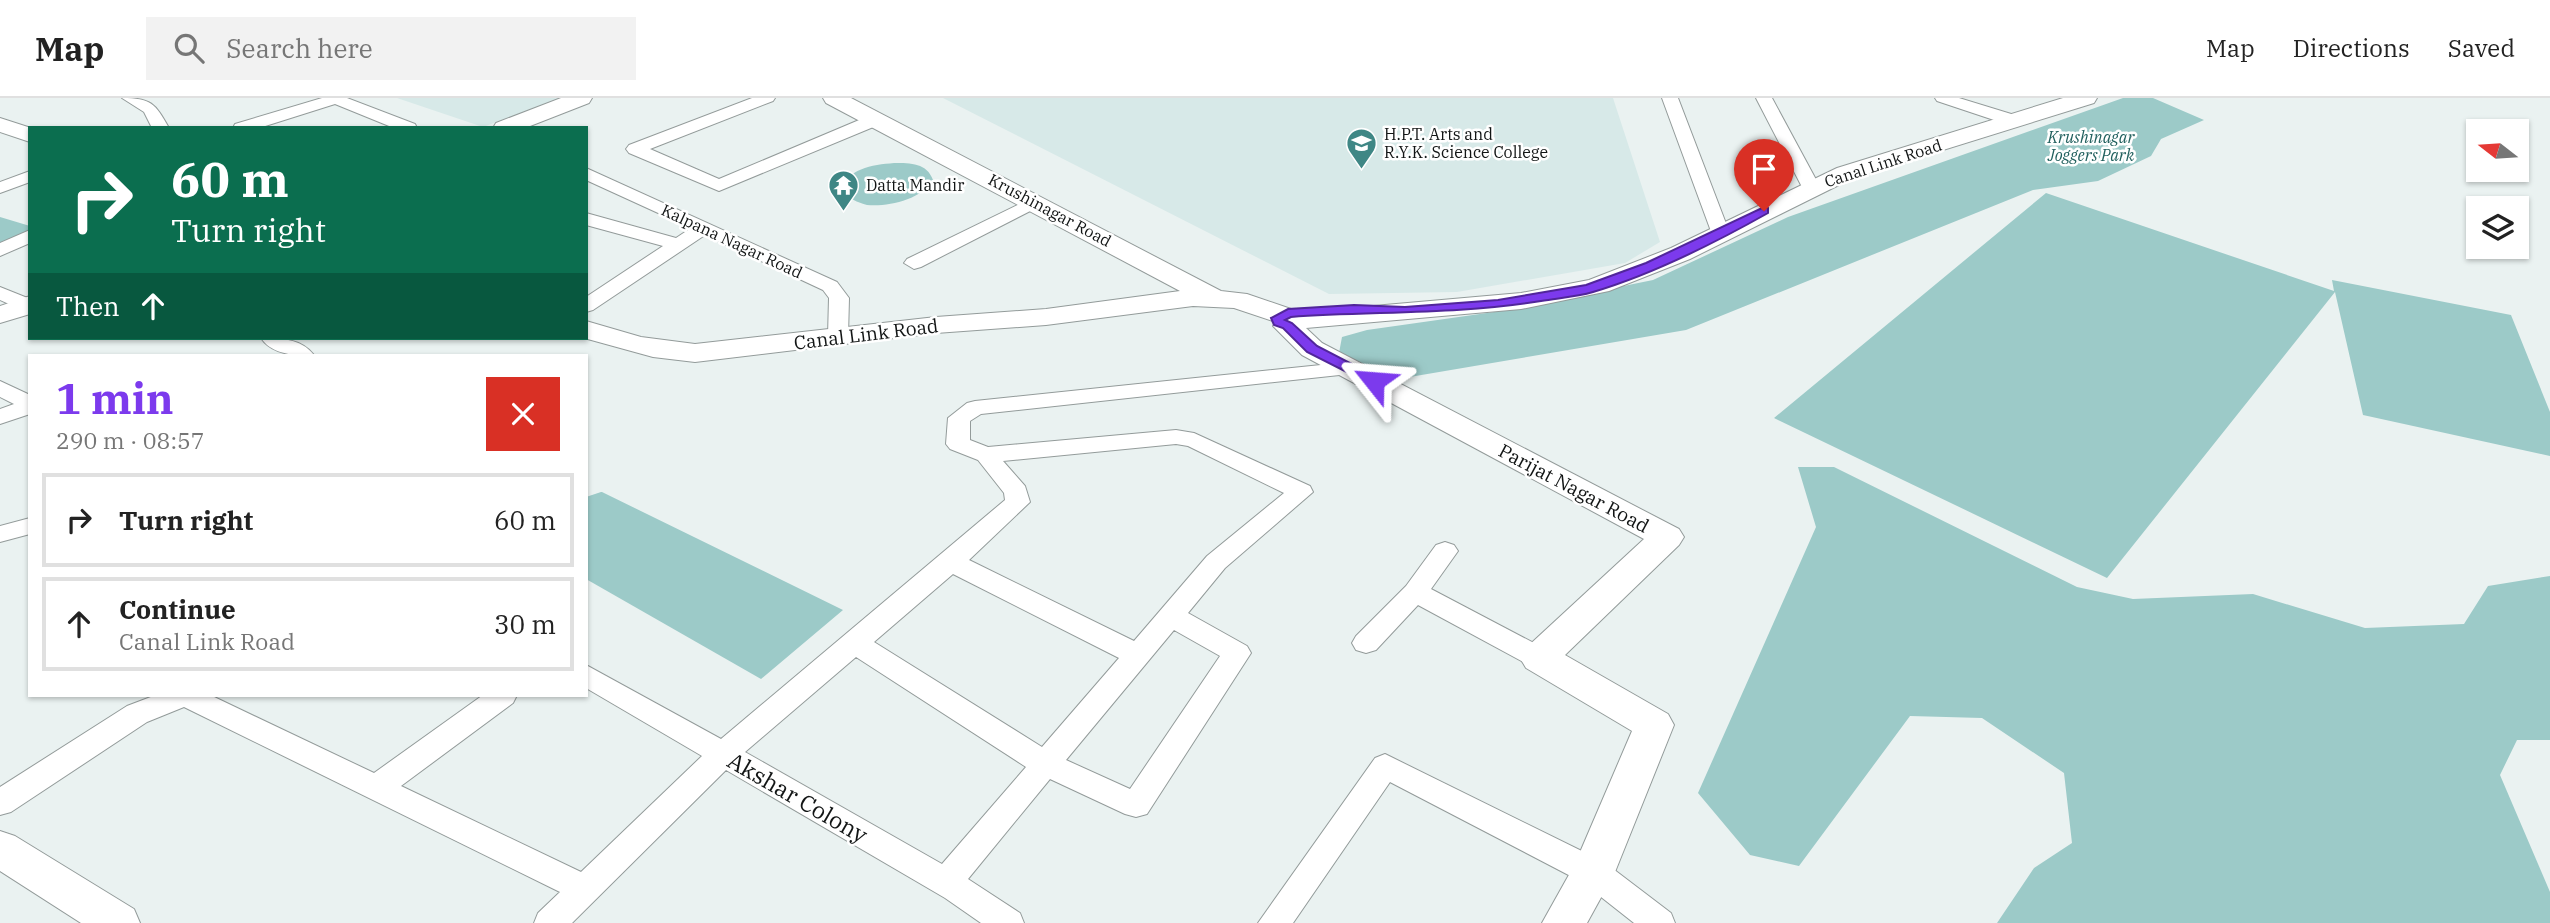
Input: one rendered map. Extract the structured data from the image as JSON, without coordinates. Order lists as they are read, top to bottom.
{
  "streets": {
    "street": [
      "Canal Link Road",
      "Krushinagar Road",
      "Kalpana Nagar Road",
      "Parijat Nagar Road",
      "Akshar Colony"
    ]
  },
  "crossings": [
    ["Canal Link Road", "Krushinagar Road"],
    ["Canal Link Road", "Kalpana Nagar Road"]
  ],
  "parks": ["Krushinagar Joggers Park"],
  "places": {
    "school or university": ["H.P.T. Arts and R.Y.K. Science College"],
    "temple": ["Datta Mandir"]
  },
  "north": "left",
  "page": {
    "header": "Map",
    "search": "Search here",
    "nav": ["Map", "Directions", "Saved"],
    "turn": ["60 m", "Turn right"],
    "then": "Then",
    "heading": ["1 min", "290 m · 08:57"],
    "list": [
      {
        "name": "Turn right",
        "value": "60 m"
      },
      {
        "name": "Continue",
        "note": "Canal Link Road",
        "value": "30 m"
      }
    ]
  }
}
